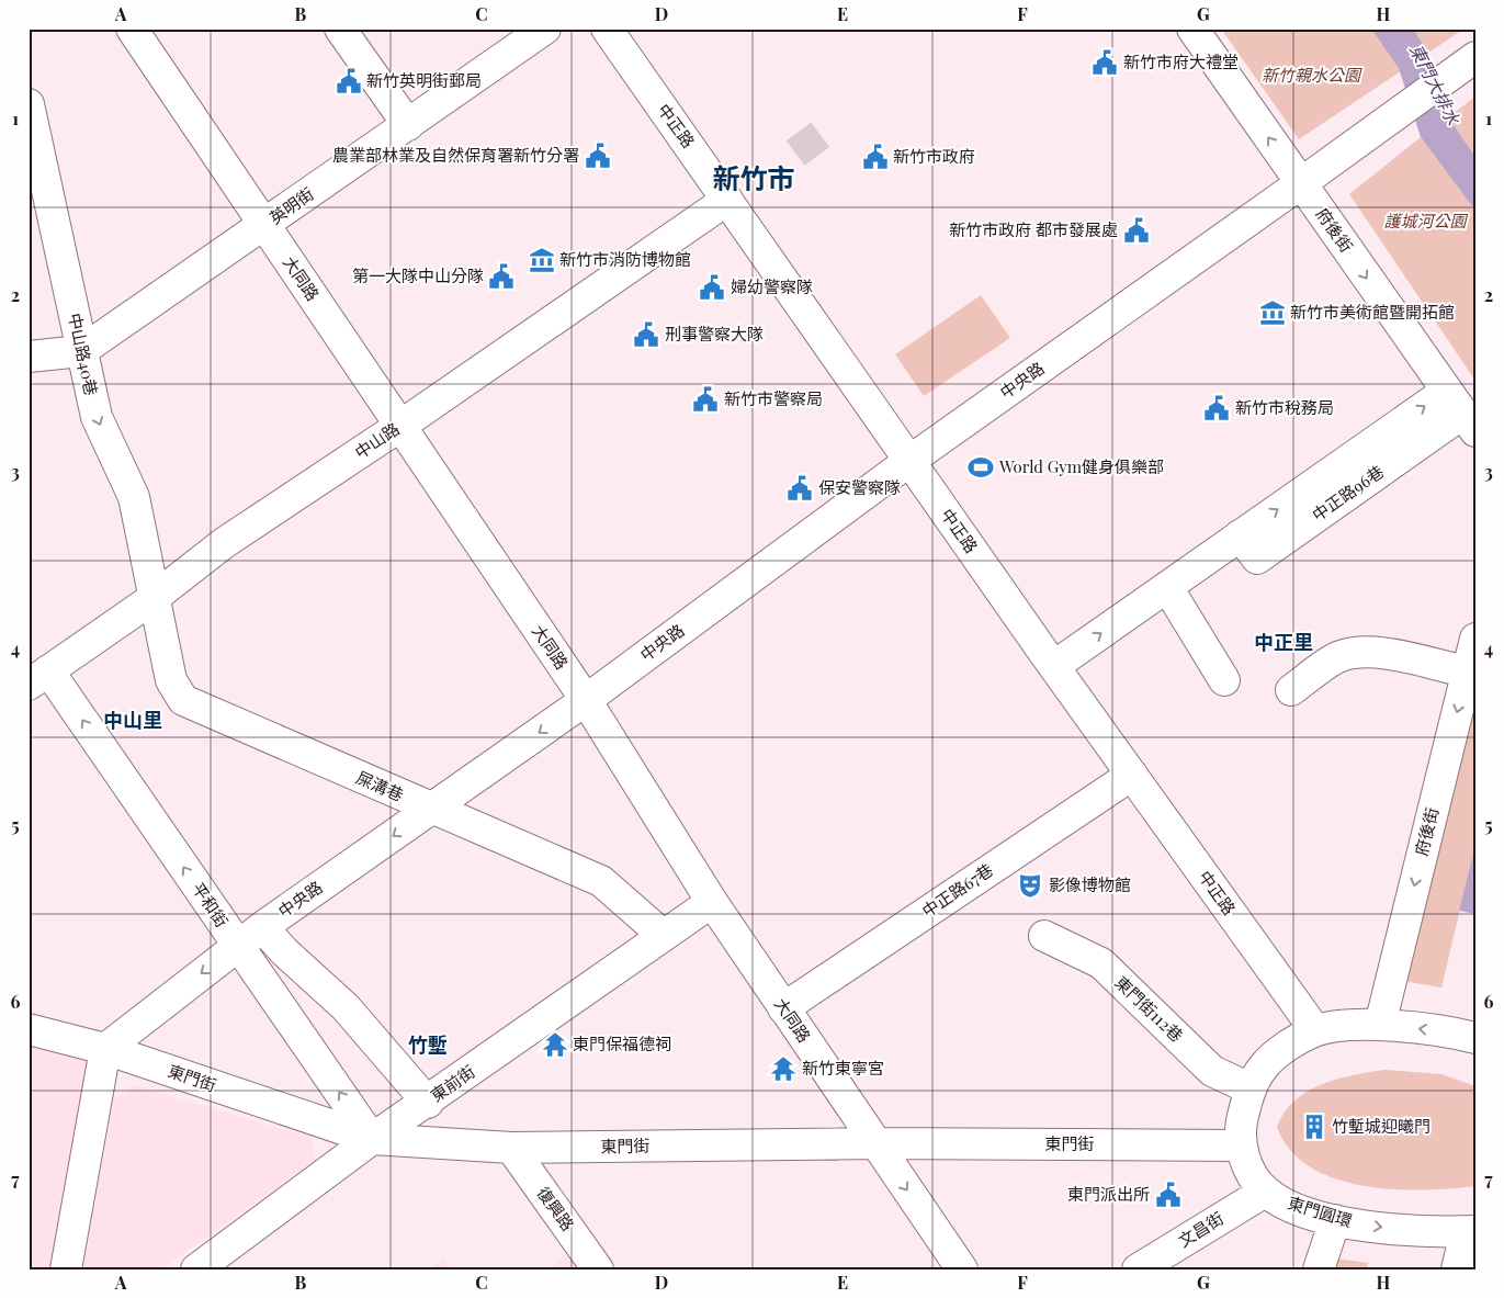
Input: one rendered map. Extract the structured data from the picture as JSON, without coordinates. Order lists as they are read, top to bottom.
{
  "streets": {
    "street": [
      "中正路",
      "英明街",
      "府後街",
      "大同路",
      "中山路40巷",
      "中央路",
      "中山路",
      "中正路96巷",
      "屎溝巷",
      "中正路67巷",
      "平和街",
      "東門街112巷",
      "東門街",
      "東前街",
      "復興路",
      "東門圓環",
      "文昌街"
    ]
  },
  "crossings": [
    ["中正路", "中央路"],
    ["中正路", "中山路"],
    ["中正路", "中正路96巷"],
    ["中正路", "中正路67巷"],
    ["中正路", "東門圓環"],
    ["英明街", "大同路"],
    ["英明街", "中山路40巷"],
    ["府後街", "中央路"],
    ["府後街", "中正路96巷"],
    ["府後街", "東門圓環"],
    ["大同路", "中央路"],
    ["大同路", "中山路"],
    ["大同路", "中正路67巷"],
    ["大同路", "東門街"],
    ["大同路", "東前街"],
    ["中山路40巷", "中山路"],
    ["中山路40巷", "屎溝巷"],
    ["中央路", "屎溝巷"],
    ["中央路", "平和街"],
    ["中央路", "東門街"],
    ["中山路", "屎溝巷"],
    ["中山路", "平和街"],
    ["屎溝巷", "東前街"],
    ["平和街", "東門街"],
    ["平和街", "東前街"],
    ["東門街112巷", "東門圓環"],
    ["東門街", "東前街"],
    ["東門街", "復興路"],
    ["東門街", "東門圓環"],
    ["東門圓環", "文昌街"]
  ],
  "one_way": ["中山路40巷"],
  "districts": [
    "新竹市",
    "中正里",
    "中山里",
    "竹塹"
  ],
  "water": ["東門大排水"],
  "parks": ["新竹親水公園", "護城河公園"],
  "places": {
    "public building": [
      "新竹市府大禮堂",
      "新竹英明街郵局",
      "農業部林業及自然保育署新竹分署",
      "新竹市政府",
      "新竹市政府 都市發展處",
      "第一大隊中山分隊",
      "婦幼警察隊",
      "刑事警察大隊",
      "新竹市警察局",
      "新竹市稅務局",
      "保安警察隊",
      "東門派出所"
    ],
    "museum": ["新竹市消防博物館", "新竹市美術館暨開拓館"],
    "sports": ["World Gym健身俱樂部"],
    "theatre": ["影像博物館"],
    "temple": ["東門保福德祠", "新竹東寧宮"],
    "building": ["竹塹城迎曦門"]
  },
  "grid": {
    "columns": [
      "A",
      "B",
      "C",
      "D",
      "E",
      "F",
      "G",
      "H"
    ],
    "rows": [
      "1",
      "2",
      "3",
      "4",
      "5",
      "6",
      "7"
    ]
  }
}
